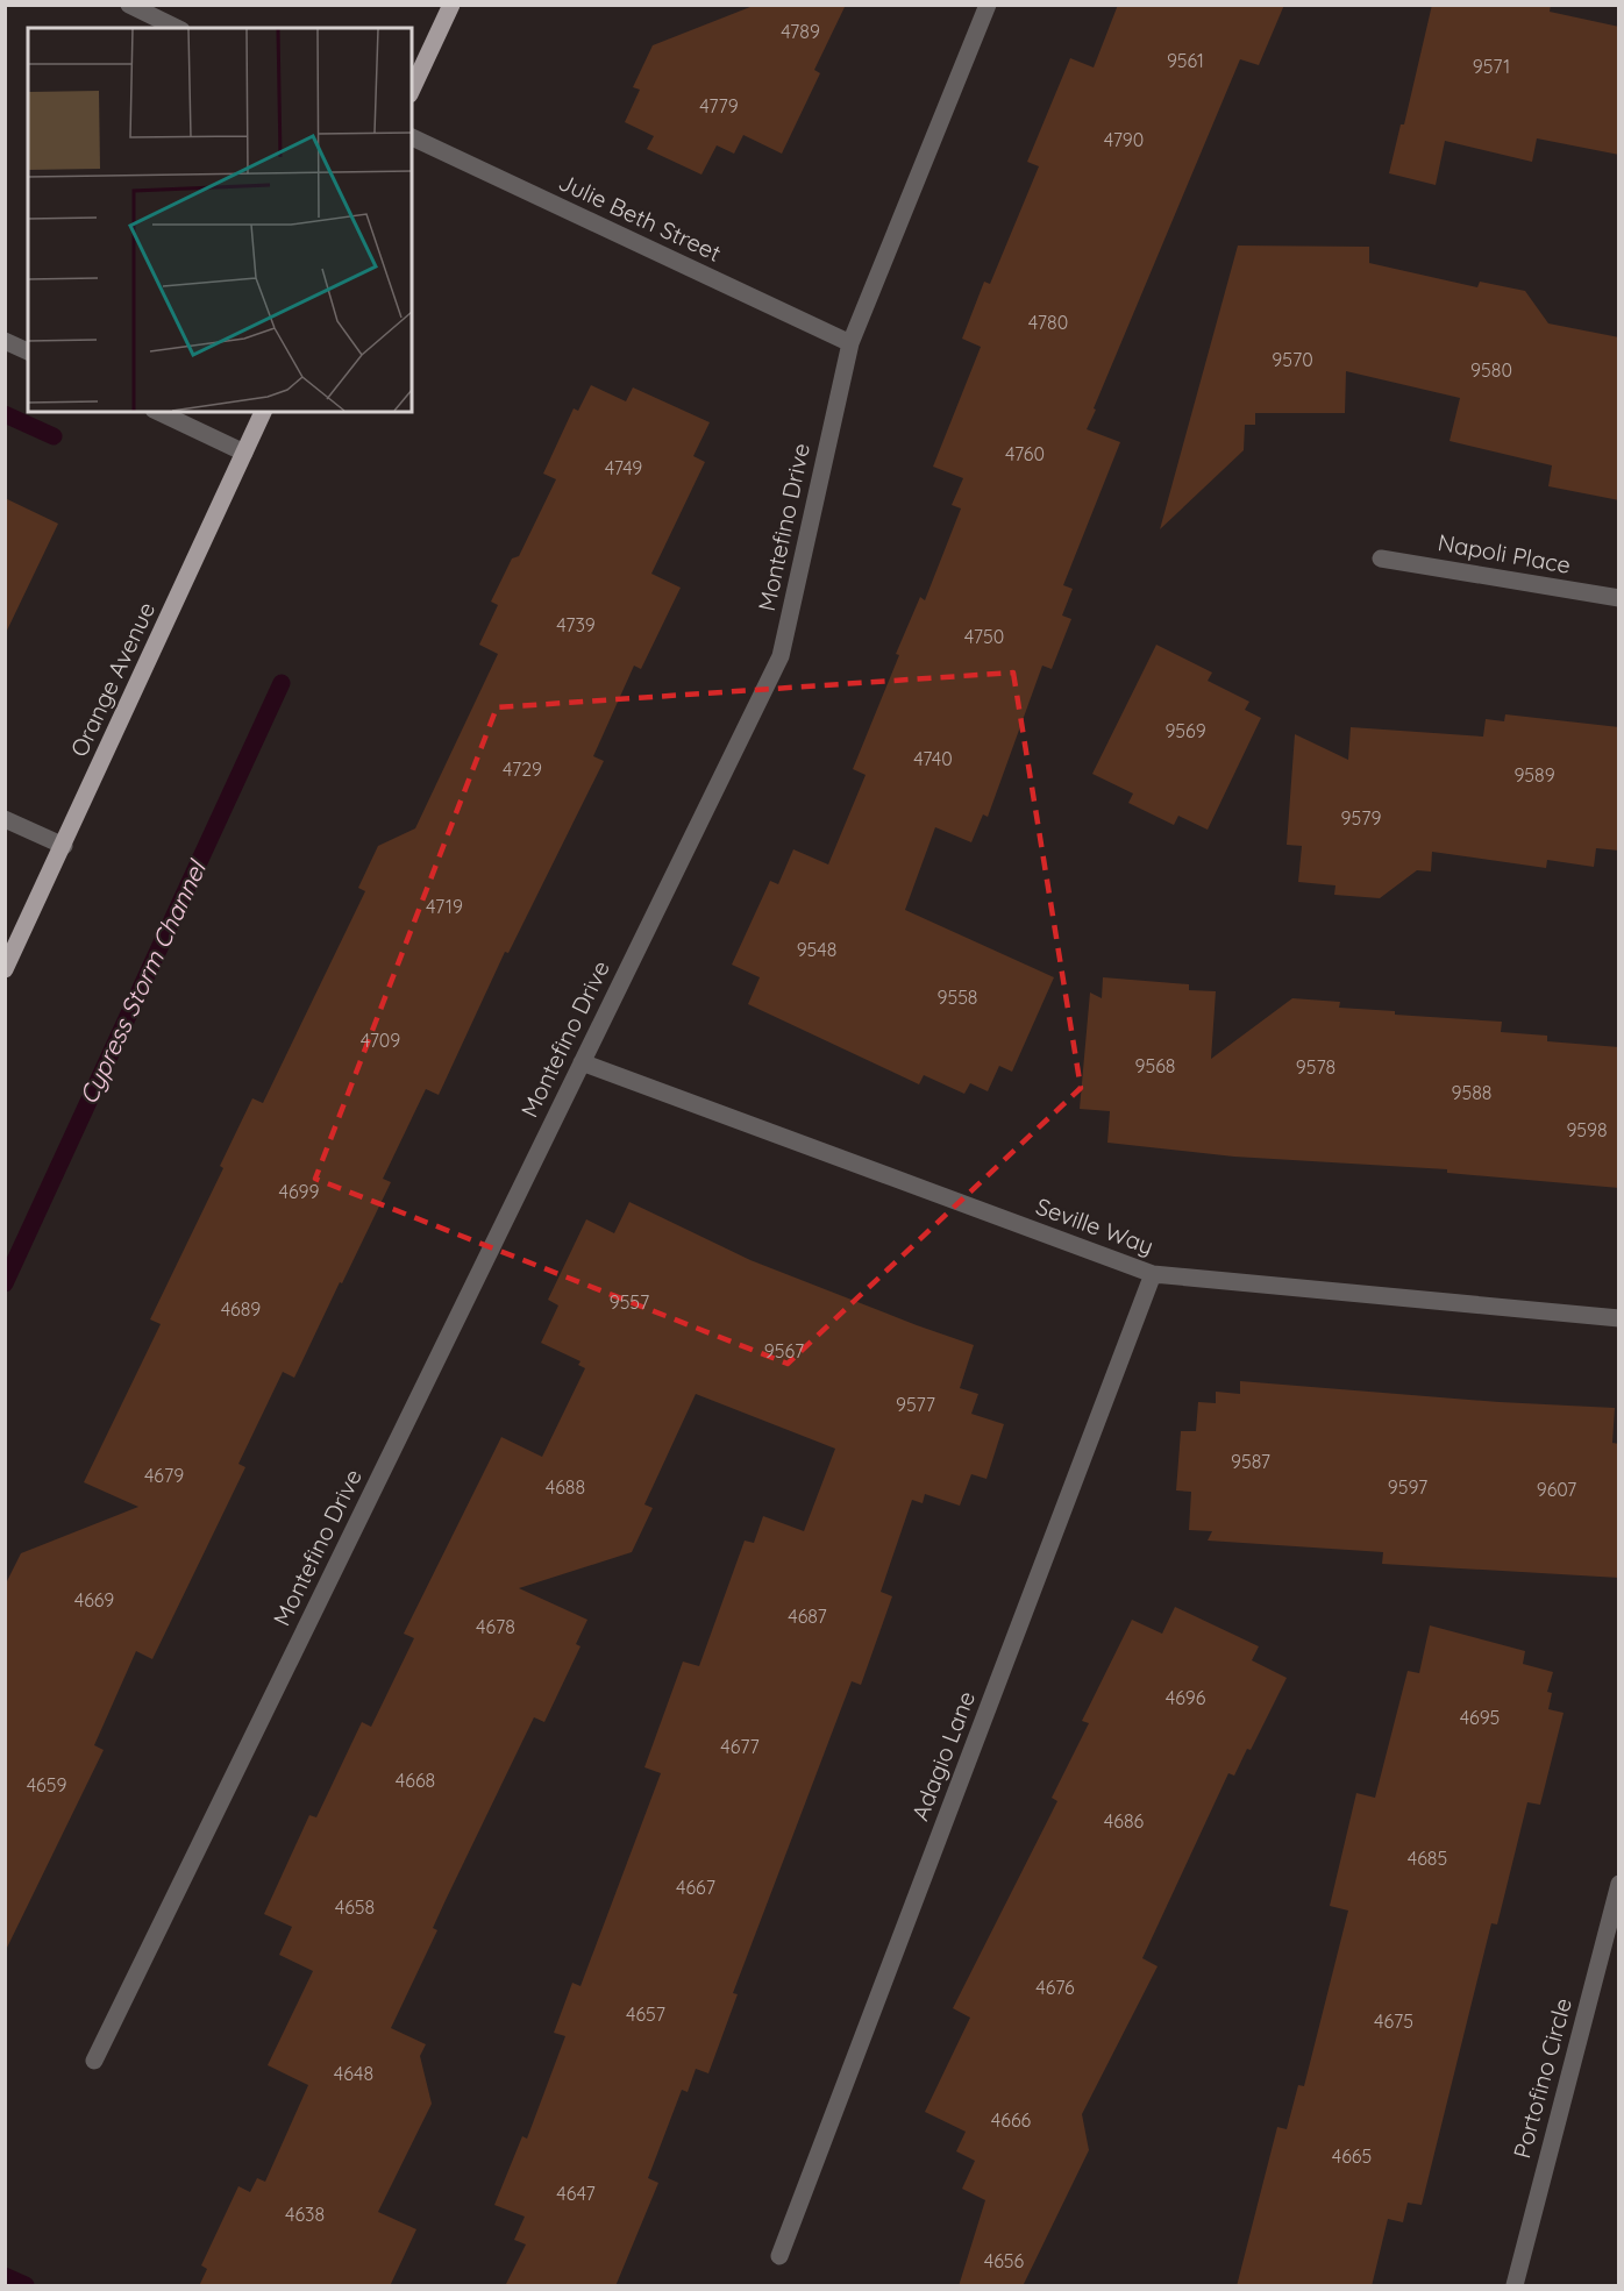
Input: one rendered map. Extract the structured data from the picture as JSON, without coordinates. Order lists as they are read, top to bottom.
{
  "streets": {
    "main road": ["Orange Avenue"],
    "street": [
      "Julie Beth Street",
      "Montefino Drive",
      "Napoli Place",
      "Seville Way",
      "Adagio Lane",
      "Portofino Circle"
    ]
  },
  "crossings": [
    ["Julie Beth Street", "Montefino Drive"],
    ["Montefino Drive", "Seville Way"],
    ["Seville Way", "Adagio Lane"]
  ],
  "water": ["Cypress Storm Channel"],
  "house_numbers": [
    "4789",
    "9561",
    "9571",
    "4779",
    "4790",
    "4780",
    "9570",
    "9580",
    "4760",
    "4749",
    "4739",
    "4750",
    "9569",
    "4740",
    "4729",
    "9589",
    "9579",
    "4719",
    "9548",
    "9558",
    "4709",
    "9568",
    "9578",
    "9588",
    "9598",
    "4699",
    "9557",
    "4689",
    "9567",
    "9577",
    "9587",
    "4679",
    "4688",
    "9597",
    "9607",
    "4669",
    "4687",
    "4678",
    "4696",
    "4695",
    "4677",
    "4668",
    "4659",
    "4686",
    "4685",
    "4667",
    "4658",
    "4676",
    "4657",
    "4675",
    "4648",
    "4666",
    "4665",
    "4647",
    "4638",
    "4656"
  ]
}
